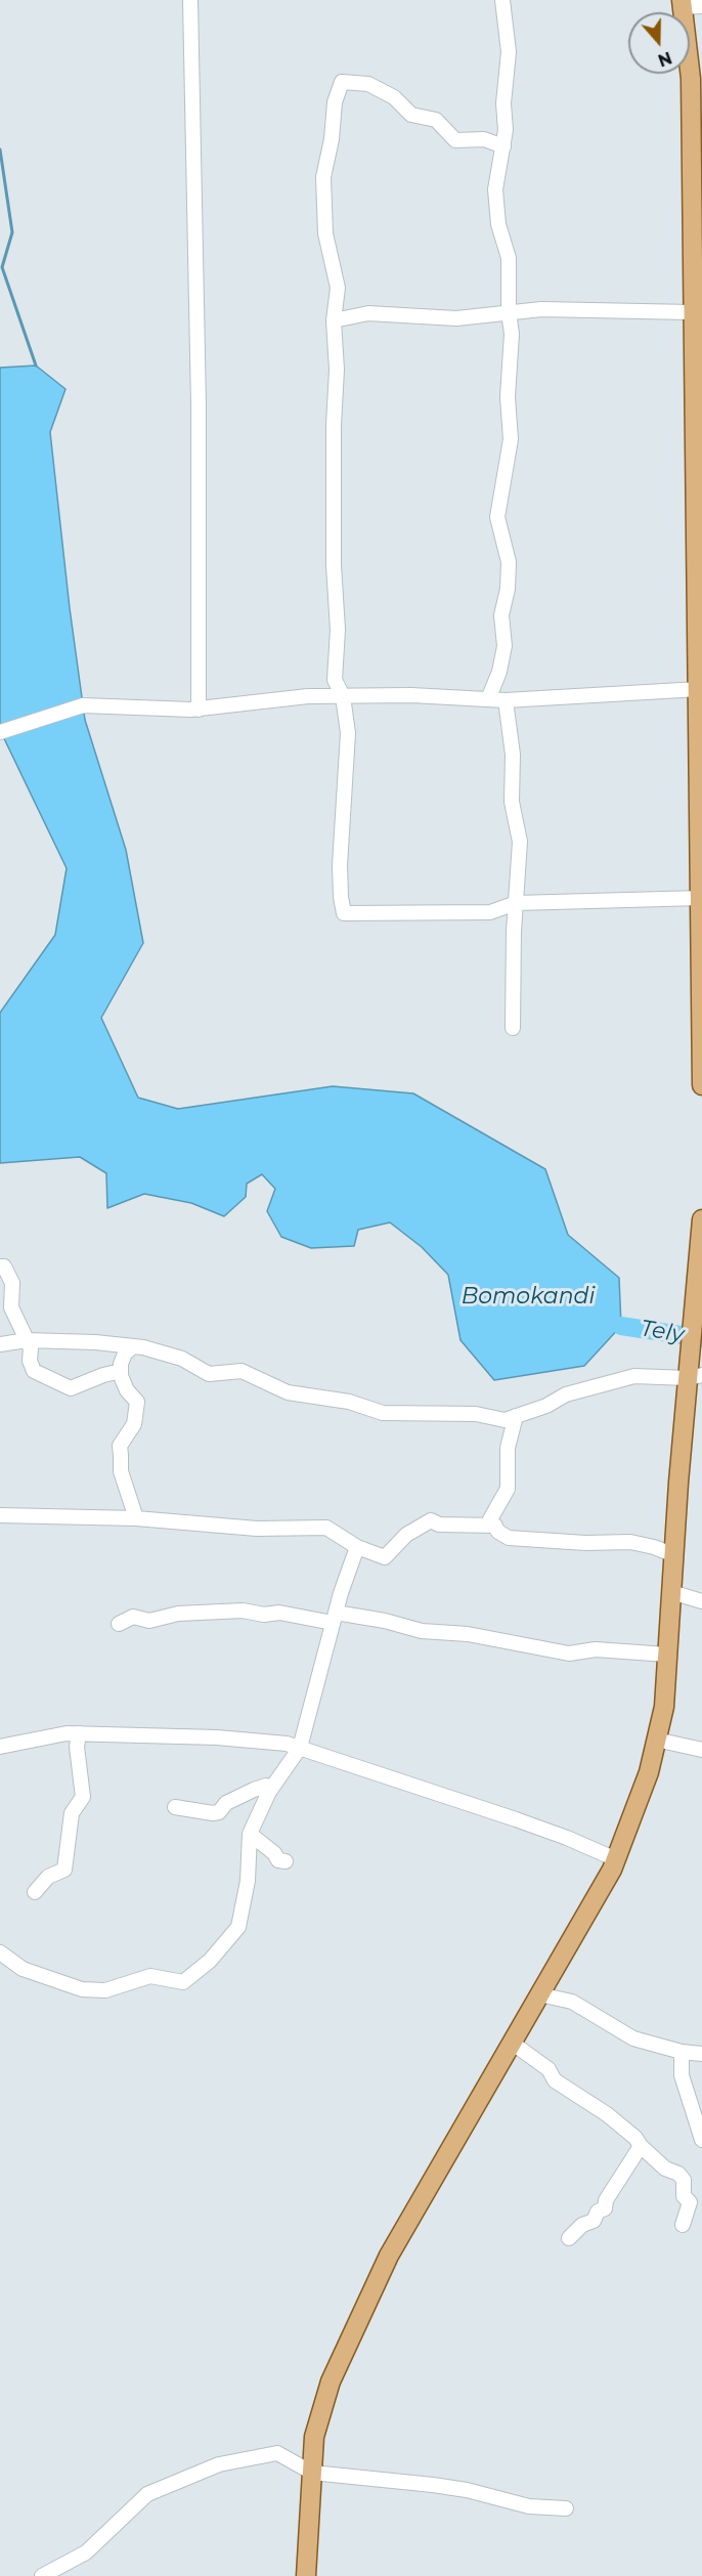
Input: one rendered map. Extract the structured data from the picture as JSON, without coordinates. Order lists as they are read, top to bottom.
{
  "water": ["Bomokandi", "Tely"],
  "north": "bottom"
}
